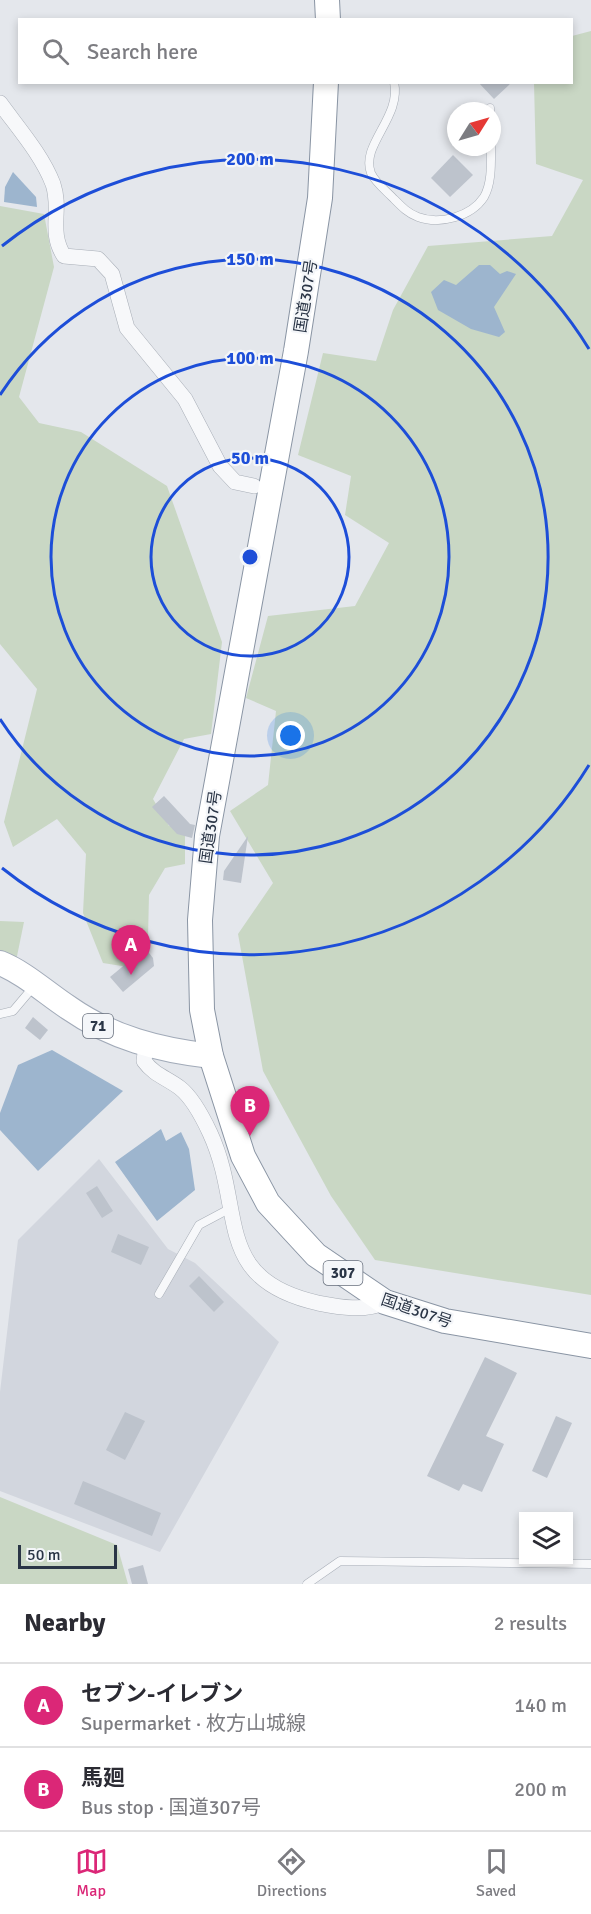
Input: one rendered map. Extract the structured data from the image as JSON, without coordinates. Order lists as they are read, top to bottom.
{
  "streets": {
    "main road": ["国道307号", "71", "307"]
  },
  "crossings": [
    ["国道307号", "71"]
  ],
  "scale_bar": "50 m",
  "north": "top right",
  "page": {
    "search": "Search here",
    "pins": ["A", "B"],
    "scale": "50 m",
    "heading": ["Nearby", "2 results"],
    "list": [
      {
        "mark": "A",
        "name": "セブン-イレブン",
        "note": "Supermarket · 枚方山城線",
        "value": "140 m"
      },
      {
        "mark": "B",
        "name": "馬廻",
        "note": "Bus stop · 国道307号",
        "value": "200 m"
      }
    ],
    "nav": ["Map", "Directions", "Saved"]
  },
  "rings": [
    "200 m",
    "150 m",
    "100 m",
    "50 m"
  ]
}
